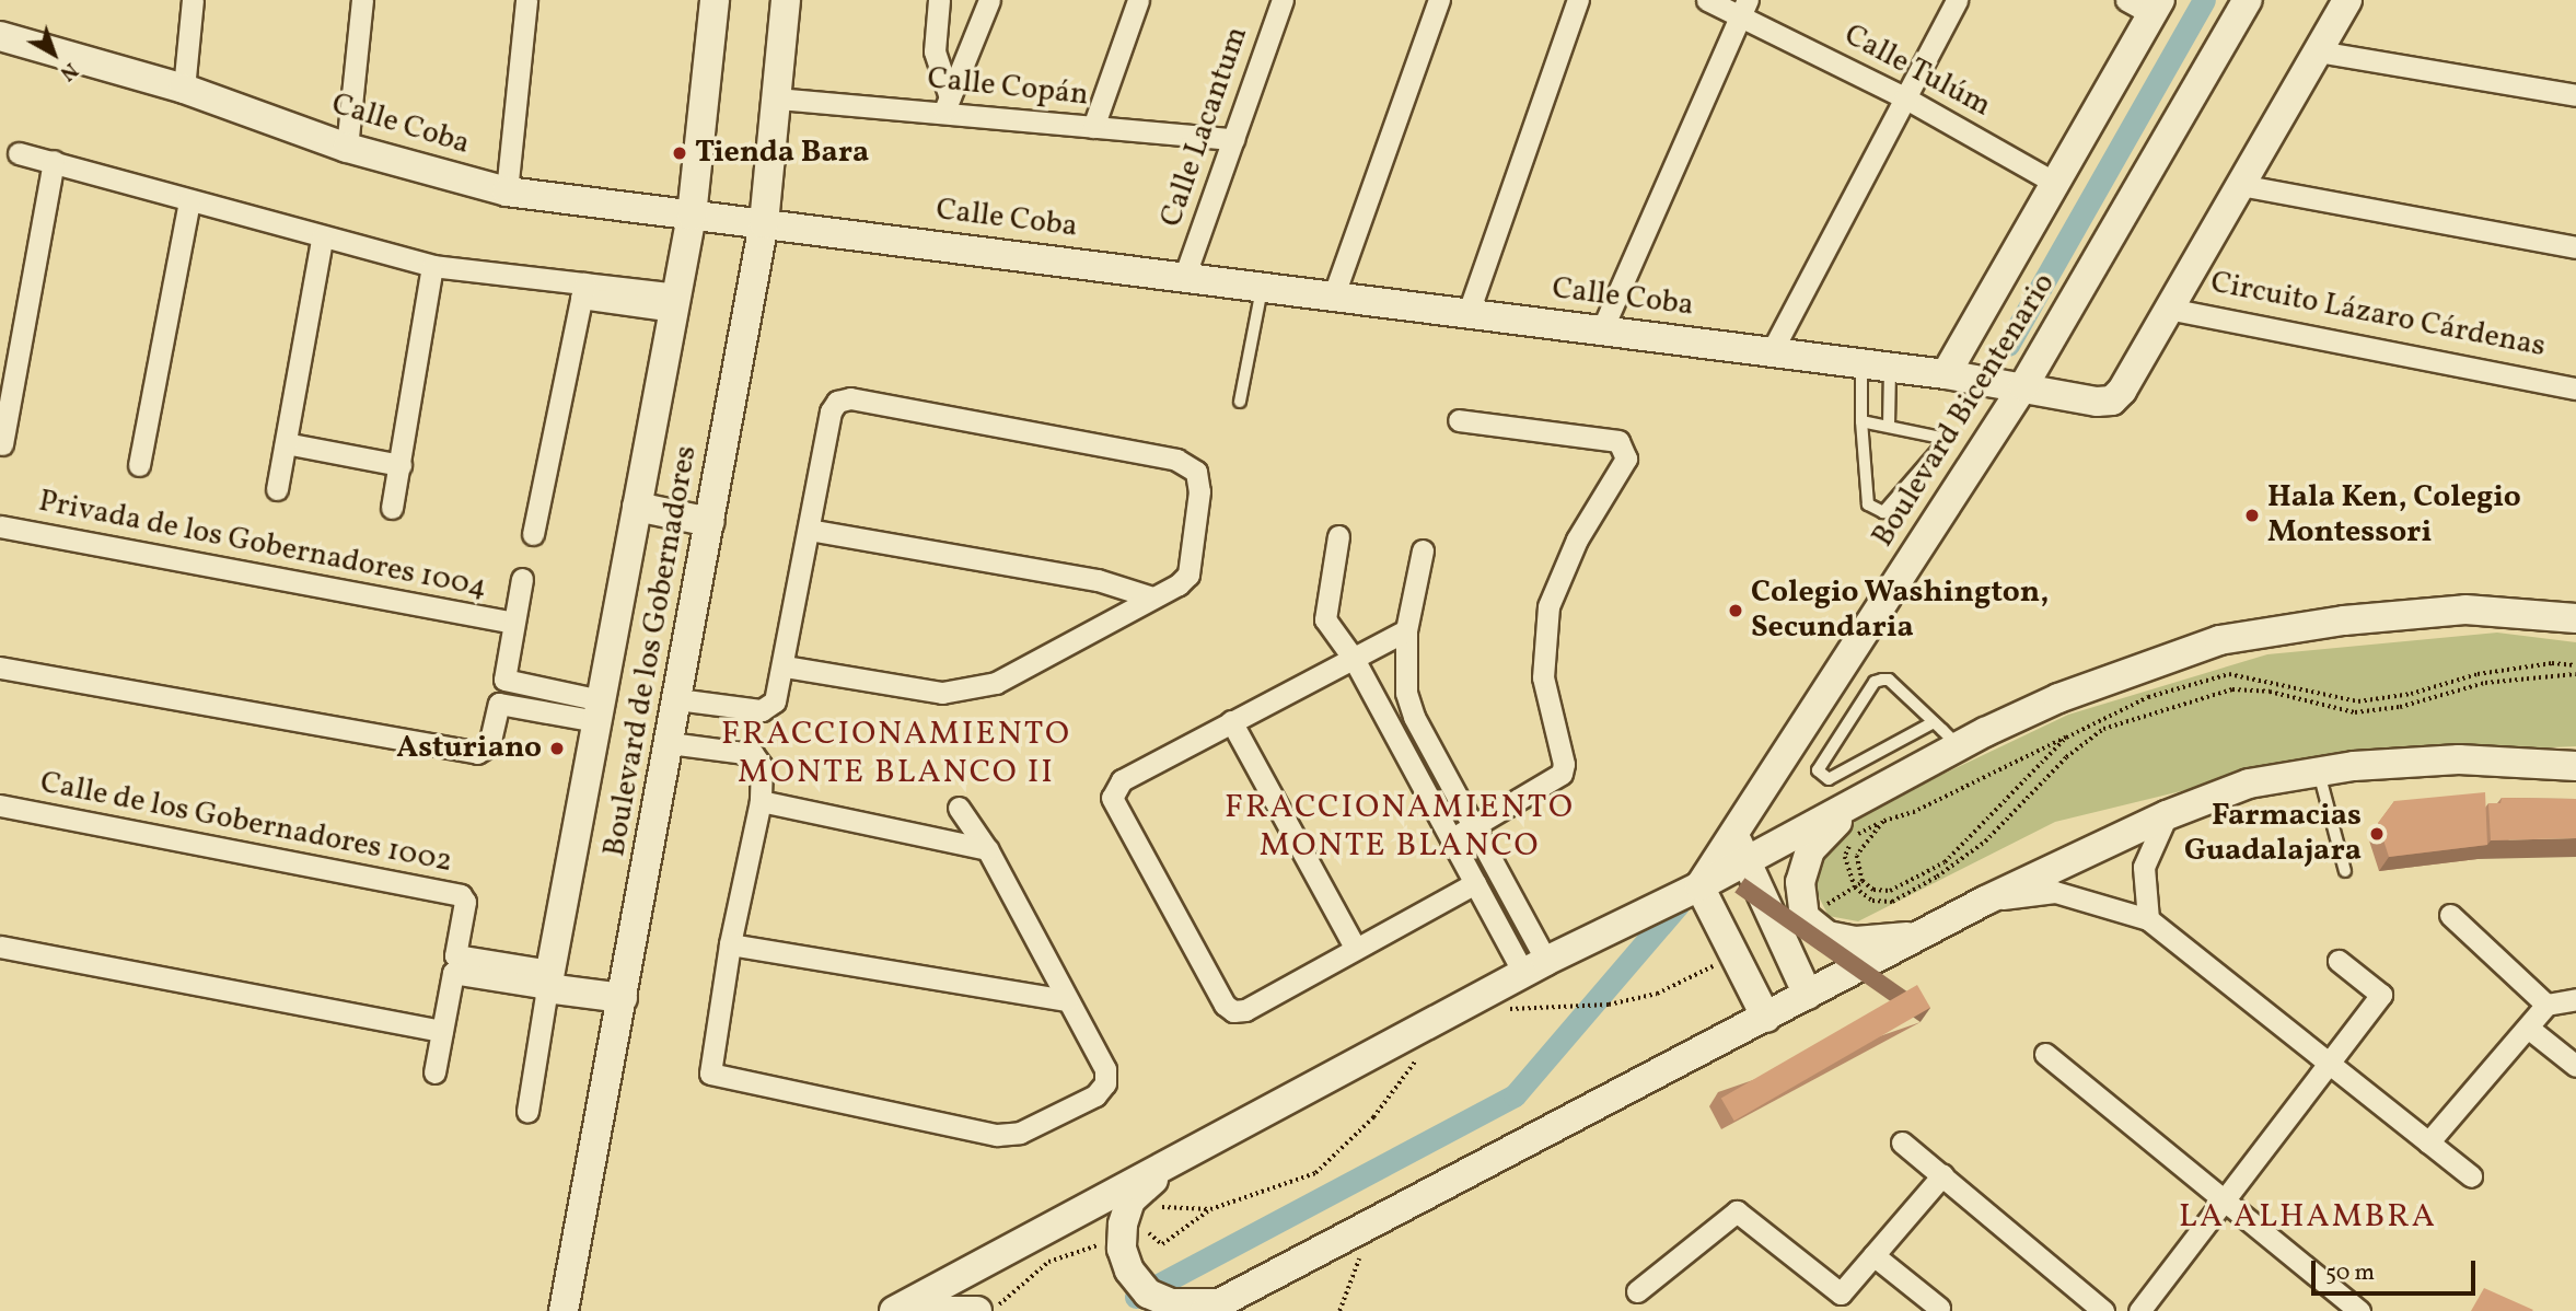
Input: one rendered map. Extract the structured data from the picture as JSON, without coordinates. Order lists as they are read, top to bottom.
{
  "streets": {
    "main road": [
      "Calle Coba",
      "Circuito Lázaro Cárdenas",
      "Boulevard Bicentenario",
      "Boulevard de los Gobernadores"
    ],
    "street": [
      "Calle Tulúm",
      "Calle Copán",
      "Calle Lacantum",
      "Privada de los Gobernadores 1004",
      "Calle de los Gobernadores 1002"
    ]
  },
  "crossings": [
    ["Calle Tulúm", "Boulevard Bicentenario"],
    ["Calle Copán", "Calle Lacantum"],
    ["Calle Copán", "Boulevard de los Gobernadores"],
    ["Calle Coba", "Calle Lacantum"],
    ["Calle Coba", "Circuito Lázaro Cárdenas"],
    ["Calle Coba", "Boulevard Bicentenario"],
    ["Calle Coba", "Boulevard de los Gobernadores"],
    ["Circuito Lázaro Cárdenas", "Boulevard Bicentenario"],
    ["Privada de los Gobernadores 1004", "Boulevard de los Gobernadores"]
  ],
  "districts": ["FRACCIONAMIENTO MONTE BLANCO II", "FRACCIONAMIENTO MONTE BLANCO", "LA ALHAMBRA"],
  "places": [
    "Tienda Bara",
    "Hala Ken, Colegio Montessori",
    "Colegio Washington, Secundaria",
    "Asturiano",
    "Farmacias Guadalajara"
  ],
  "scale_bar": "50 m",
  "north": "bottom right"
}
